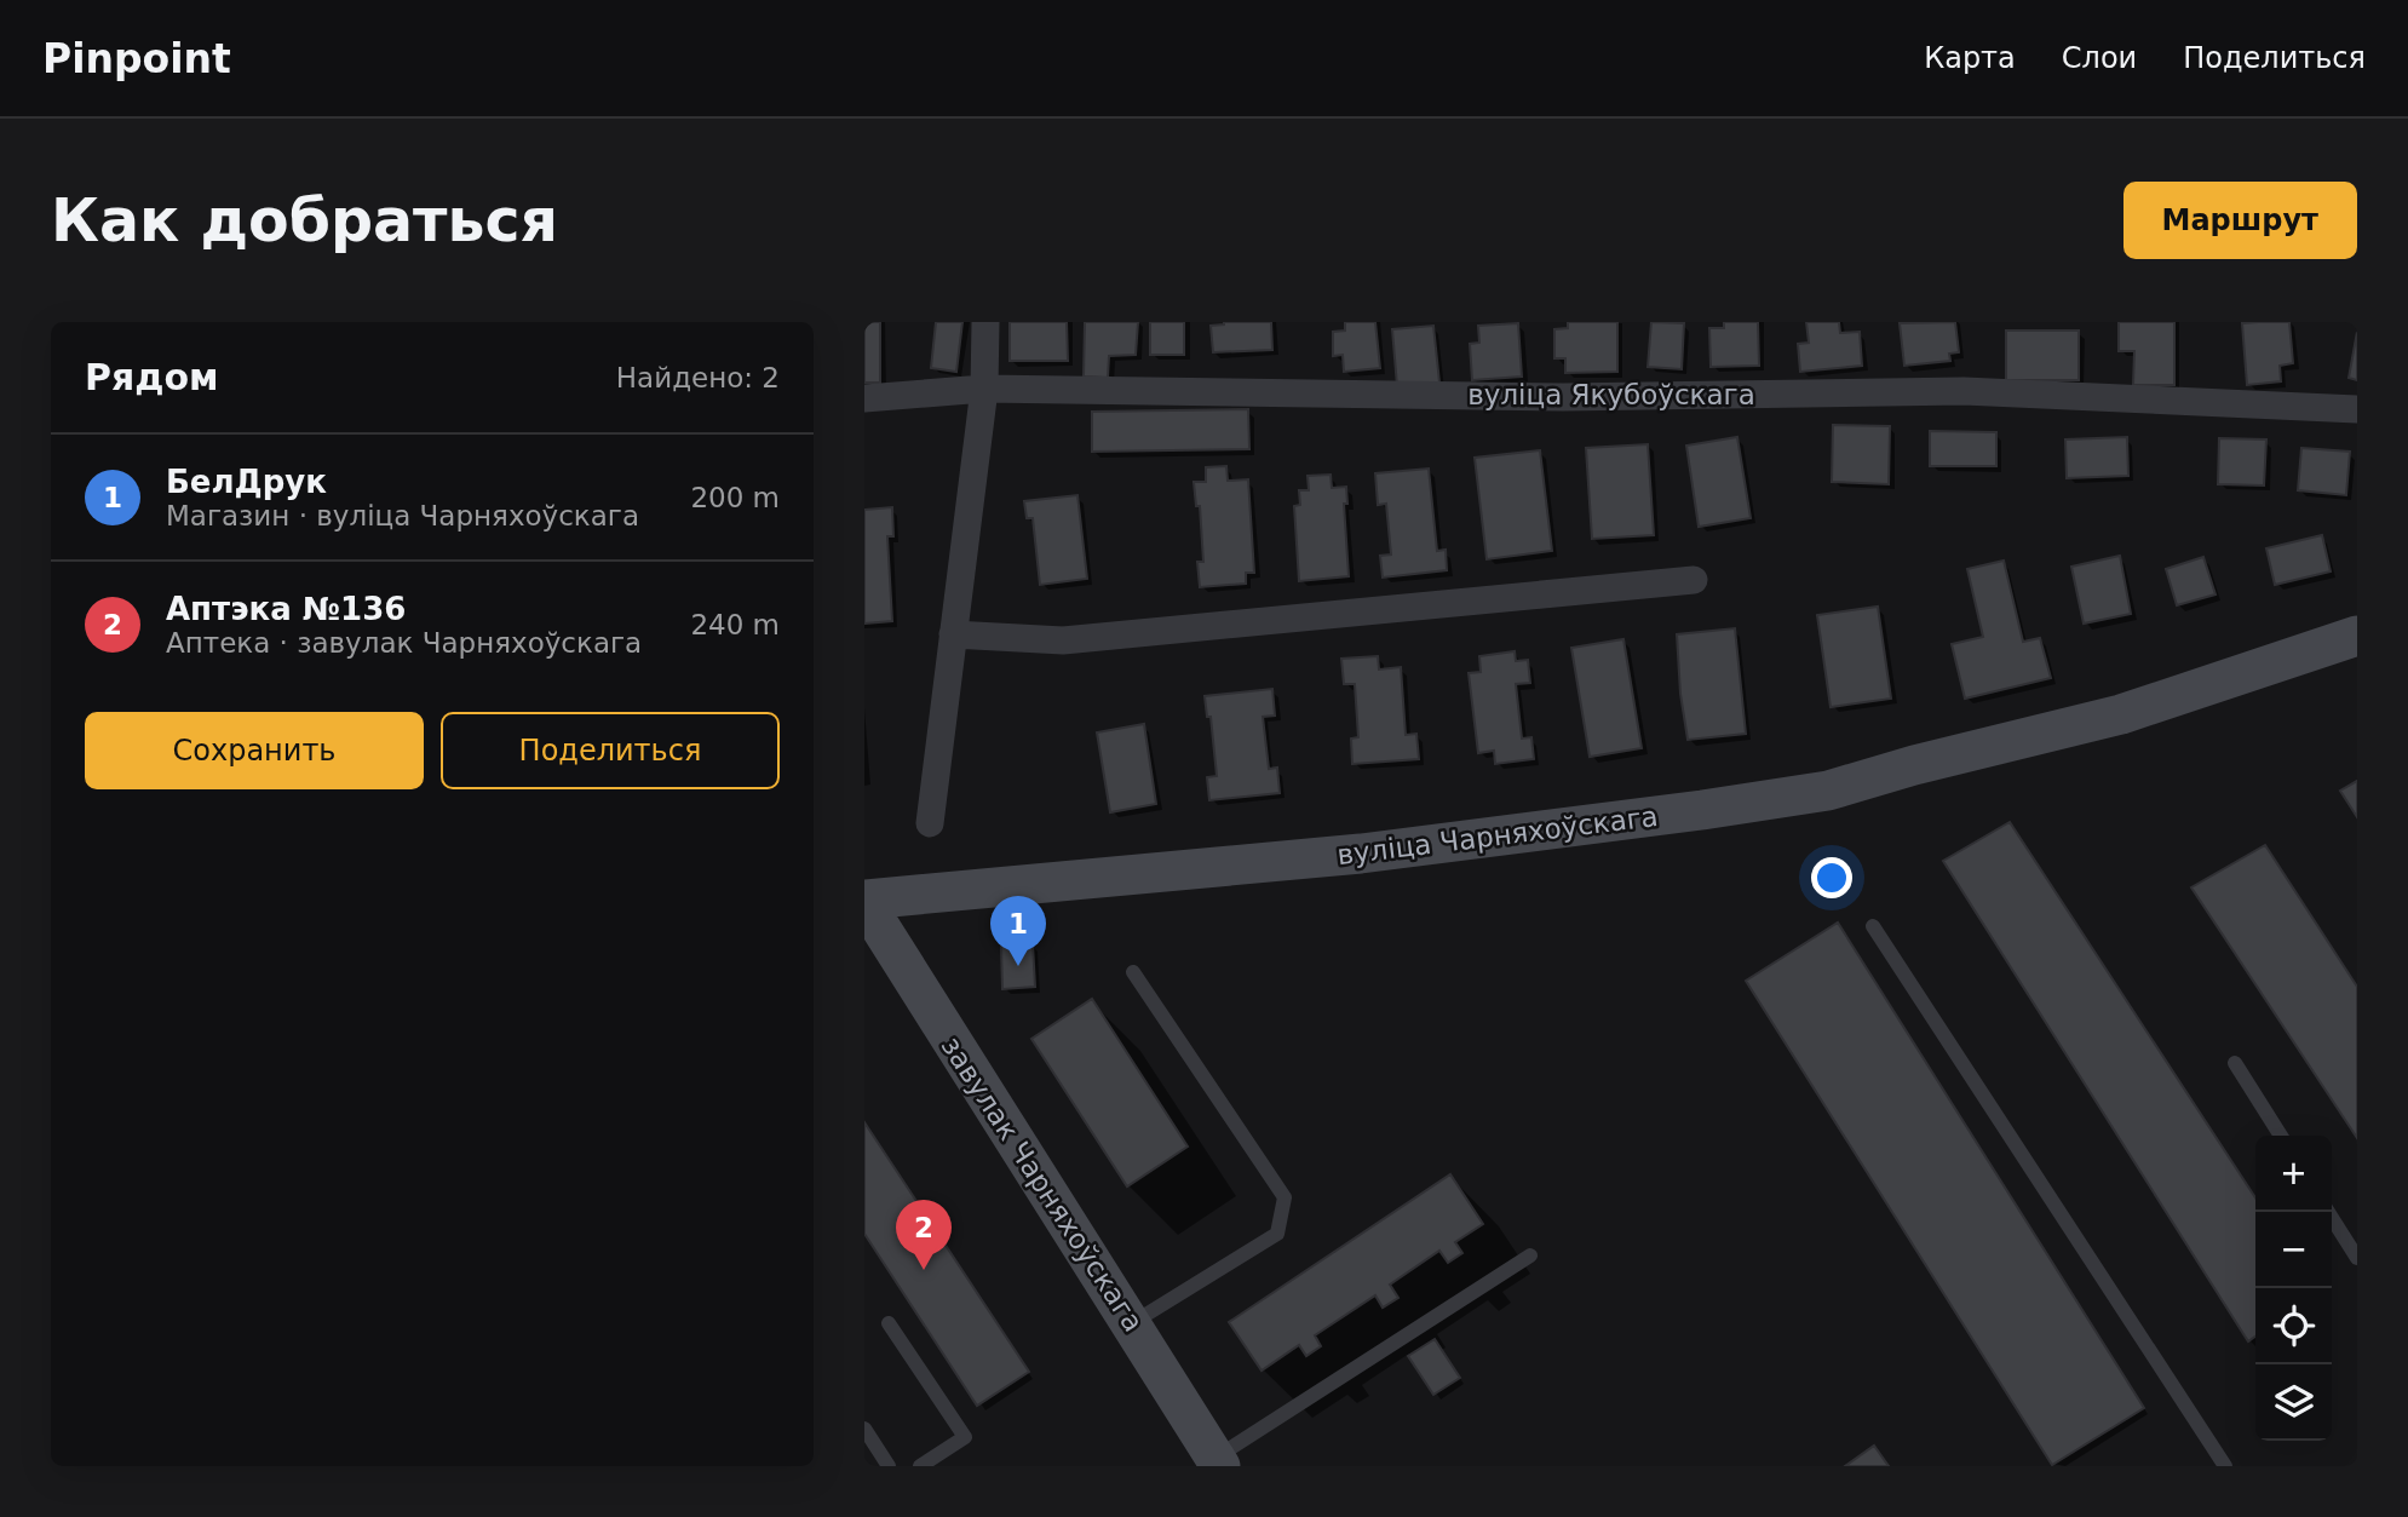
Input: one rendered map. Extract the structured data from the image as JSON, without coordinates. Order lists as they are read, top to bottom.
{
  "streets": {
    "street": ["вуліца Якубоўскага", "вуліца Чарняхоўскага", "завулак Чарняхоўскага"]
  },
  "crossings": [
    ["вуліца Чарняхоўскага", "завулак Чарняхоўскага"]
  ],
  "page": {
    "header": "Pinpoint",
    "nav": ["Карта", "Слои", "Поделиться"],
    "buttons": [
      "Маршрут",
      ["Сохранить", "Поделиться"]
    ],
    "title": "Как добраться",
    "heading": ["Рядом", "Найдено: 2"],
    "list": [
      {
        "mark": "1",
        "name": "БелДрук",
        "note": "Магазин · вуліца Чарняхоўскага",
        "value": "200 m"
      },
      {
        "mark": "2",
        "name": "Аптэка №136",
        "note": "Аптека · завулак Чарняхоўскага",
        "value": "240 m"
      }
    ],
    "pins": ["1", "2"],
    "map_buttons": ["+", "−"]
  }
}
